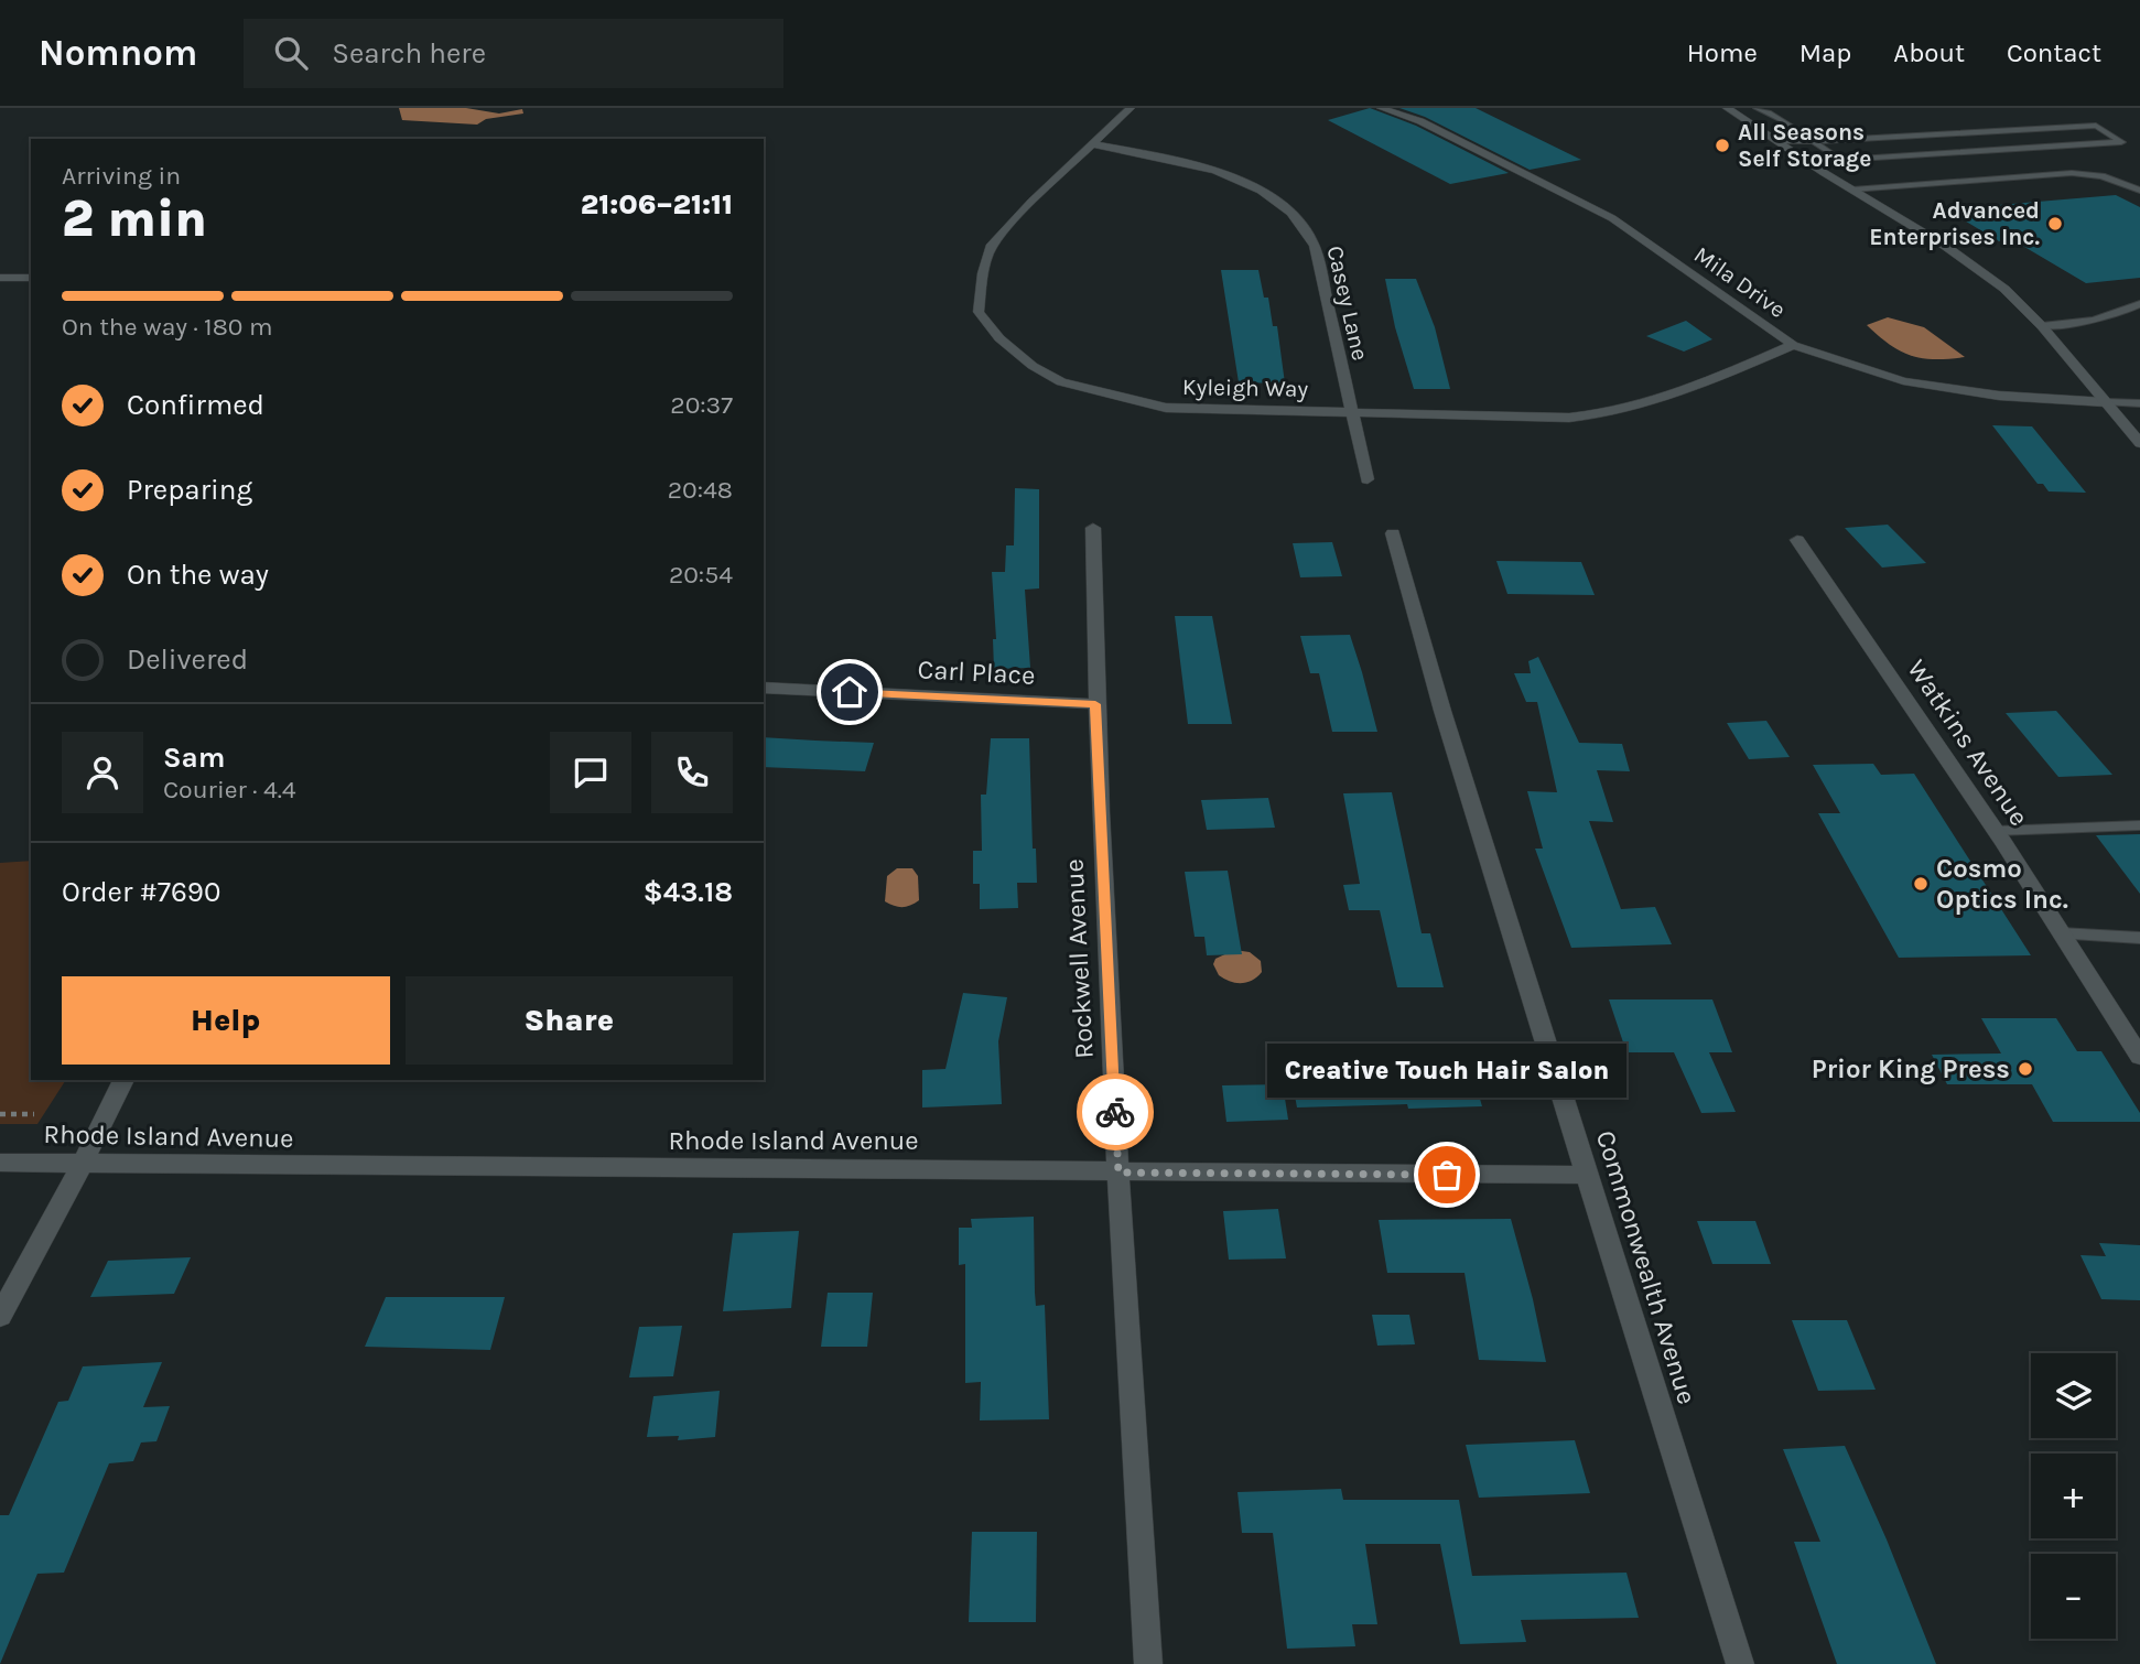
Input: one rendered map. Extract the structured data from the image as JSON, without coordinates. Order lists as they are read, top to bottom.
{
  "streets": {
    "street": [
      "Mila Drive",
      "Casey Lane",
      "Kyleigh Way",
      "Carl Place",
      "Watkins Avenue",
      "Rockwell Avenue",
      "Rhode Island Avenue",
      "Commonwealth Avenue"
    ]
  },
  "crossings": [
    ["Mila Drive", "Kyleigh Way"],
    ["Casey Lane", "Kyleigh Way"],
    ["Carl Place", "Rockwell Avenue"],
    ["Rockwell Avenue", "Rhode Island Avenue"],
    ["Rhode Island Avenue", "Commonwealth Avenue"]
  ],
  "places": [
    "All Seasons Self Storage",
    "Advanced Enterprises Inc.",
    "Cosmo Optics Inc.",
    "Prior King Press",
    "Creative Touch Hair Salon"
  ],
  "page": {
    "header": "Nomnom",
    "search": "Search here",
    "nav": [
      "Home",
      "Map",
      "About",
      "Contact"
    ],
    "heading": ["2 min", "Arriving in", "21:06–21:11"],
    "panel": [
      "Sam",
      "Courier · 4.4",
      "Order #7690",
      "$43.18"
    ],
    "bar": "On the way · 180 m",
    "list": [
      ["Confirmed", "20:37"],
      ["Preparing", "20:48"],
      ["On the way", "20:54"],
      "Delivered"
    ],
    "buttons": ["Help", "Share"],
    "bubble": "Creative Touch Hair Salon",
    "map_buttons": ["+", "−"]
  }
}
